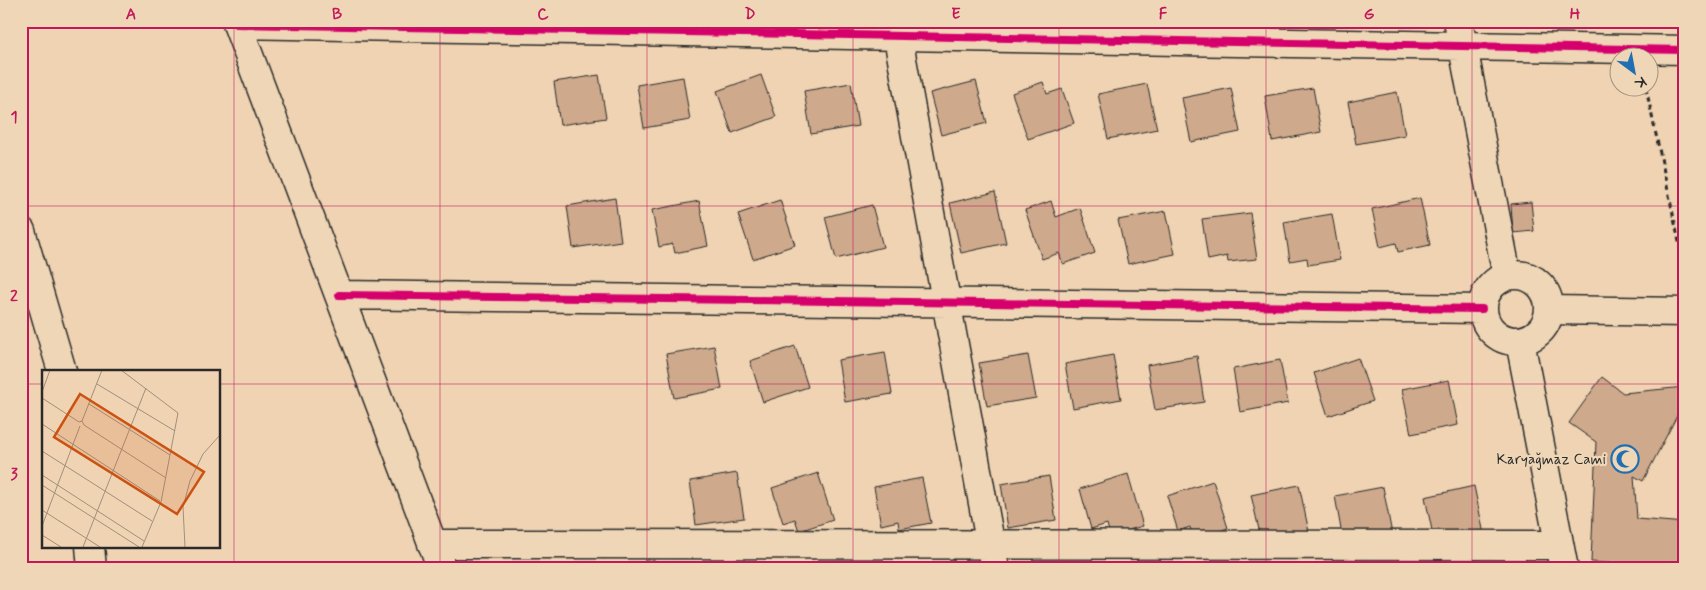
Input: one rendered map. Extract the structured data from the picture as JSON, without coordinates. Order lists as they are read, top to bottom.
{
  "places": {
    "mosque": ["Karyağmaz Cami"]
  },
  "north": "bottom right",
  "grid": {
    "columns": [
      "A",
      "B",
      "C",
      "D",
      "E",
      "F",
      "G",
      "H"
    ],
    "rows": ["1", "2", "3"]
  }
}
